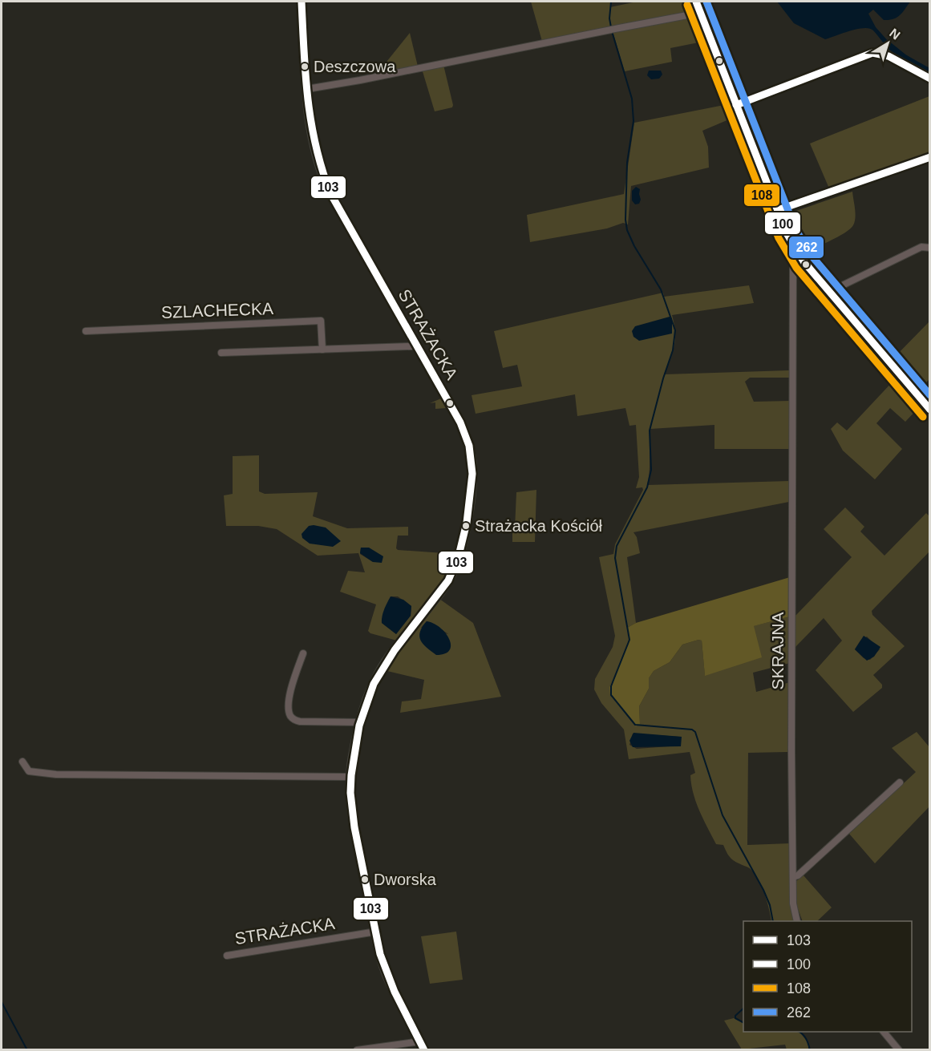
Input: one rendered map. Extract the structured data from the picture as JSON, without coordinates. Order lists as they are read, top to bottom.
{
  "streets": {
    "street": ["SZLACHECKA", "STRAŻACKA", "SKRAJNA"]
  },
  "places": ["Deszczowa", "Strażacka Kościół", "Dworska"],
  "lines": [
    "transit line 103",
    "transit line 100",
    "transit line 262",
    "transit line 108"
  ],
  "legend": [
    "103",
    "100",
    "108",
    "262"
  ],
  "north": "top right"
}
